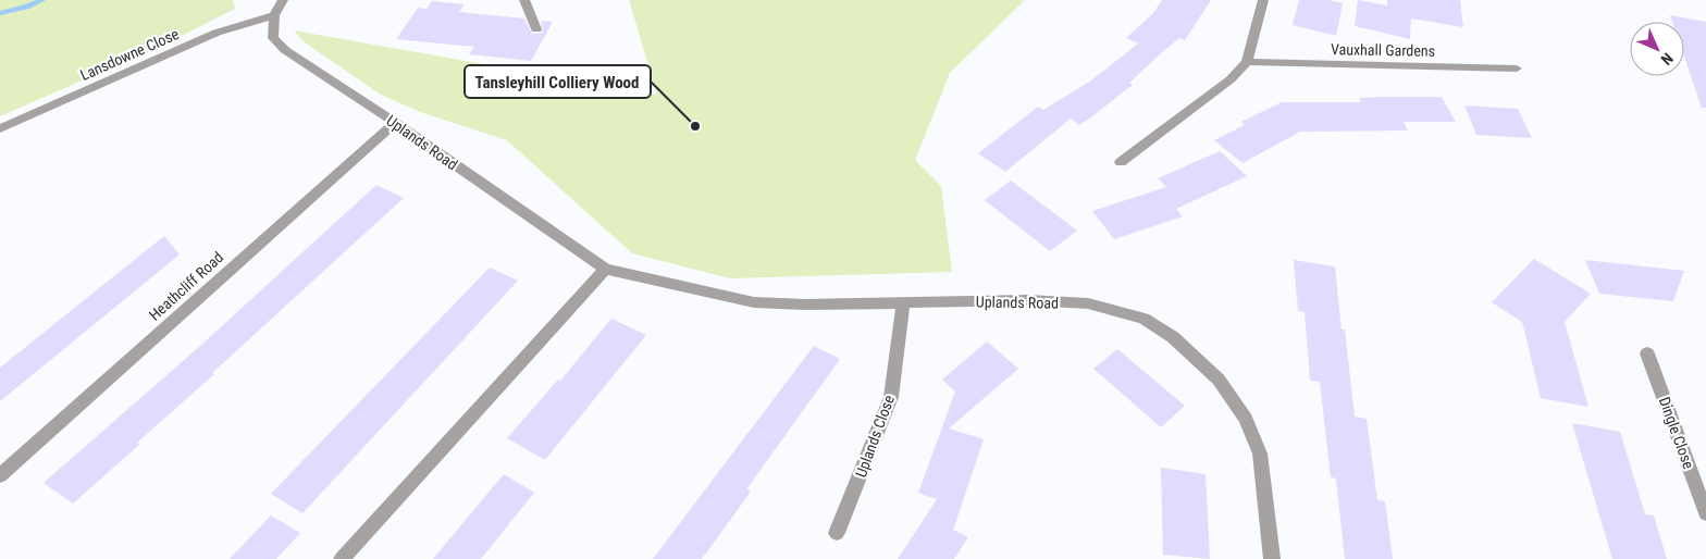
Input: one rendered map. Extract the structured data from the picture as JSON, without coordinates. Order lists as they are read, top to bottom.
{
  "streets": {
    "street": [
      "Vauxhall Gardens",
      "Lansdowne Close",
      "Uplands Road",
      "Heathcliff Road",
      "Dingle Close",
      "Uplands Close"
    ]
  },
  "crossings": [
    ["Lansdowne Close", "Uplands Road"],
    ["Uplands Road", "Heathcliff Road"],
    ["Uplands Road", "Uplands Close"]
  ],
  "places": ["Tansleyhill Colliery Wood"],
  "north": "bottom right"
}
